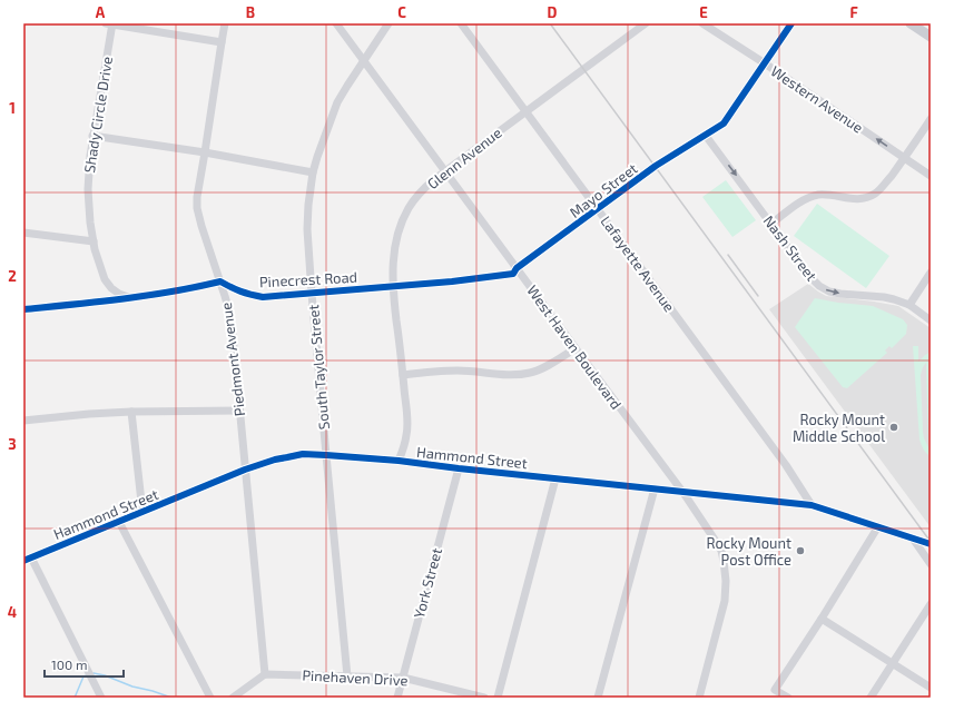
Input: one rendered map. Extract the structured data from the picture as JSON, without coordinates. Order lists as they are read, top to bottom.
{
  "streets": {
    "street": [
      "Western Avenue",
      "Shady Circle Drive",
      "Glenn Avenue",
      "Mayo Street",
      "Nash Street",
      "Lafayette Avenue",
      "Pinecrest Road",
      "West Haven Boulevard",
      "Piedmont Avenue",
      "South Taylor Street",
      "Hammond Street",
      "York Street",
      "Pinehaven Drive"
    ]
  },
  "crossings": [
    ["Western Avenue", "Mayo Street"],
    ["Glenn Avenue", "Lafayette Avenue"],
    ["Glenn Avenue", "Pinecrest Road"],
    ["Glenn Avenue", "West Haven Boulevard"],
    ["Glenn Avenue", "Hammond Street"],
    ["Mayo Street", "Nash Street"],
    ["Mayo Street", "Lafayette Avenue"],
    ["Mayo Street", "Pinecrest Road"],
    ["Mayo Street", "West Haven Boulevard"],
    ["Lafayette Avenue", "Hammond Street"],
    ["Pinecrest Road", "West Haven Boulevard"],
    ["Pinecrest Road", "Piedmont Avenue"],
    ["Pinecrest Road", "South Taylor Street"],
    ["West Haven Boulevard", "South Taylor Street"],
    ["West Haven Boulevard", "Hammond Street"],
    ["Piedmont Avenue", "Hammond Street"],
    ["Piedmont Avenue", "Pinehaven Drive"],
    ["South Taylor Street", "Hammond Street"],
    ["South Taylor Street", "Pinehaven Drive"],
    ["Hammond Street", "York Street"],
    ["York Street", "Pinehaven Drive"]
  ],
  "one_way": ["Western Avenue", "Nash Street"],
  "places": ["Rocky Mount Middle School", "Rocky Mount Post Office"],
  "scale_bar": "100 m",
  "grid": {
    "columns": [
      "A",
      "B",
      "C",
      "D",
      "E",
      "F"
    ],
    "rows": [
      "1",
      "2",
      "3",
      "4"
    ]
  }
}
